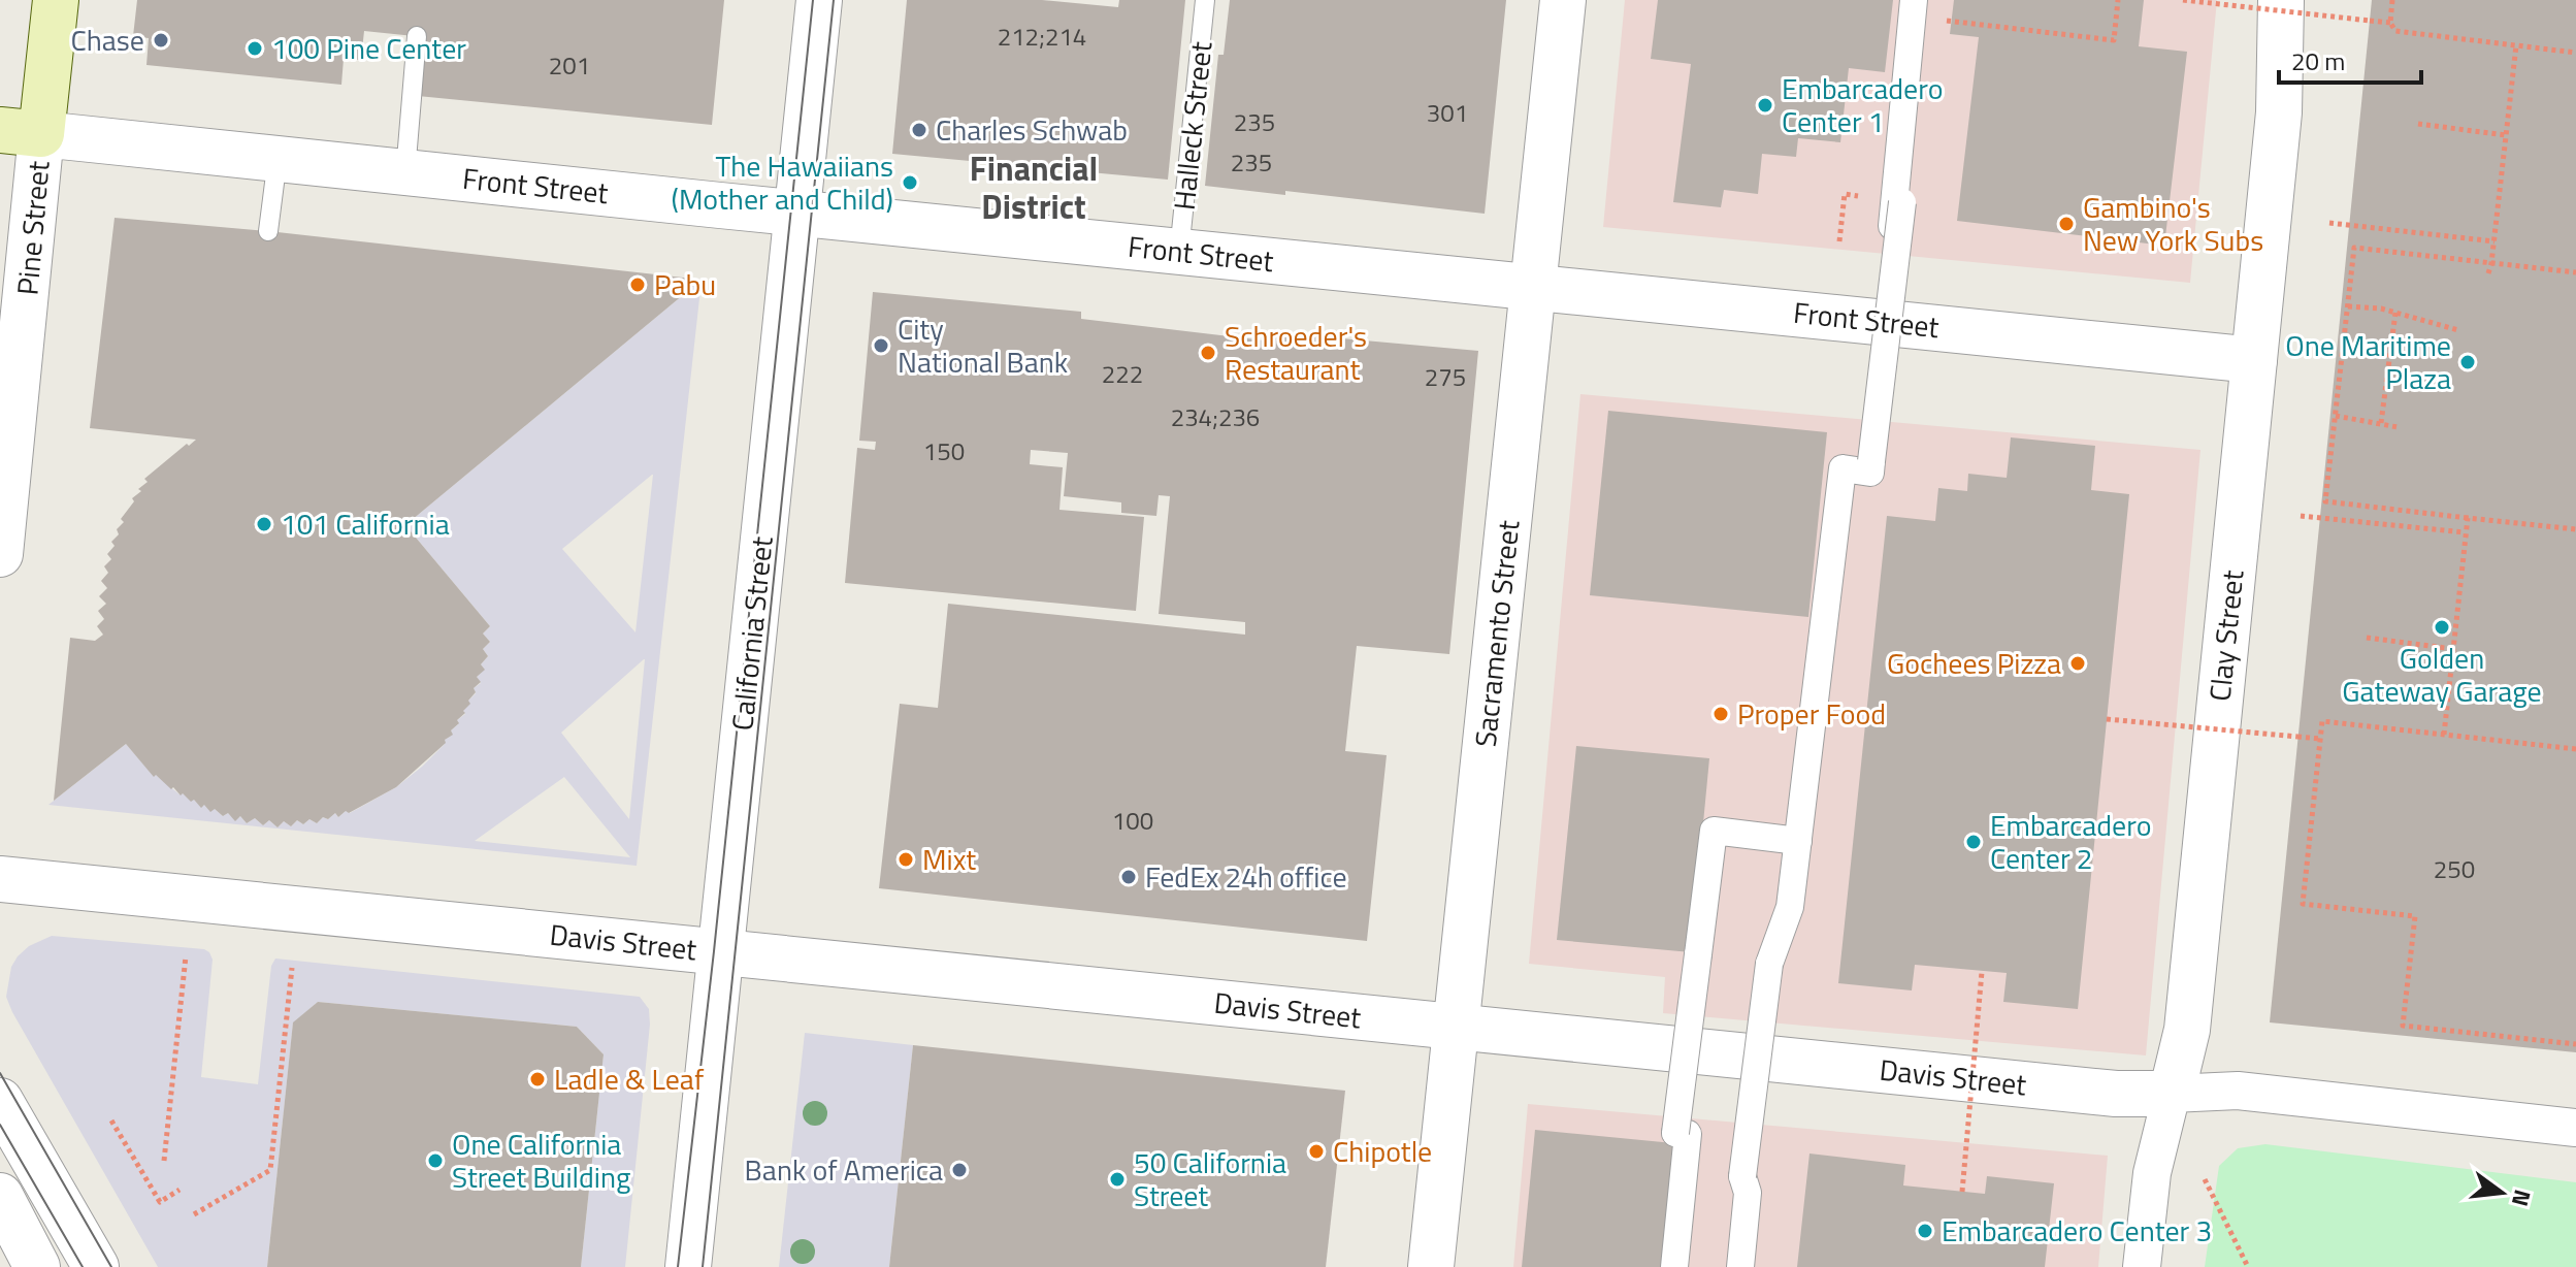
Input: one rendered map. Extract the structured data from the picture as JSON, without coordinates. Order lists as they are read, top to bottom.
{
  "streets": {
    "main road": ["Pine Street"],
    "street": [
      "Front Street",
      "California Street",
      "Sacramento Street",
      "Clay Street",
      "Davis Street"
    ],
    "lane": ["Halleck Street"]
  },
  "crossings": [
    ["Halleck Street", "Front Street"],
    ["Front Street", "Pine Street"],
    ["Front Street", "California Street"],
    ["Front Street", "Sacramento Street"],
    ["Front Street", "Clay Street"],
    ["California Street", "Davis Street"],
    ["Sacramento Street", "Davis Street"],
    ["Clay Street", "Davis Street"]
  ],
  "districts": ["Financial District"],
  "places": [
    "Chase",
    "100 Pine Center",
    "Embarcadero Center 1",
    "Charles Schwab",
    "The Hawaiians (Mother and Child)",
    "Gambino's New York Subs",
    "Pabu",
    "City National Bank",
    "Schroeder's Restaurant",
    "One Maritime Plaza",
    "101 California",
    "Golden Gateway Garage",
    "Gochees Pizza",
    "Proper Food",
    "Embarcadero Center 2",
    "Mixt",
    "FedEx 24h office",
    "Ladle & Leaf",
    "Chipotle",
    "One California Street Building",
    "Bank of America",
    "50 California Street",
    "Embarcadero Center 3"
  ],
  "house_numbers": [
    "212;214",
    "201",
    "301",
    "235",
    "235",
    "222",
    "275",
    "234;236",
    "150",
    "100",
    "250"
  ],
  "scale_bar": "20 m",
  "north": "right"
}
